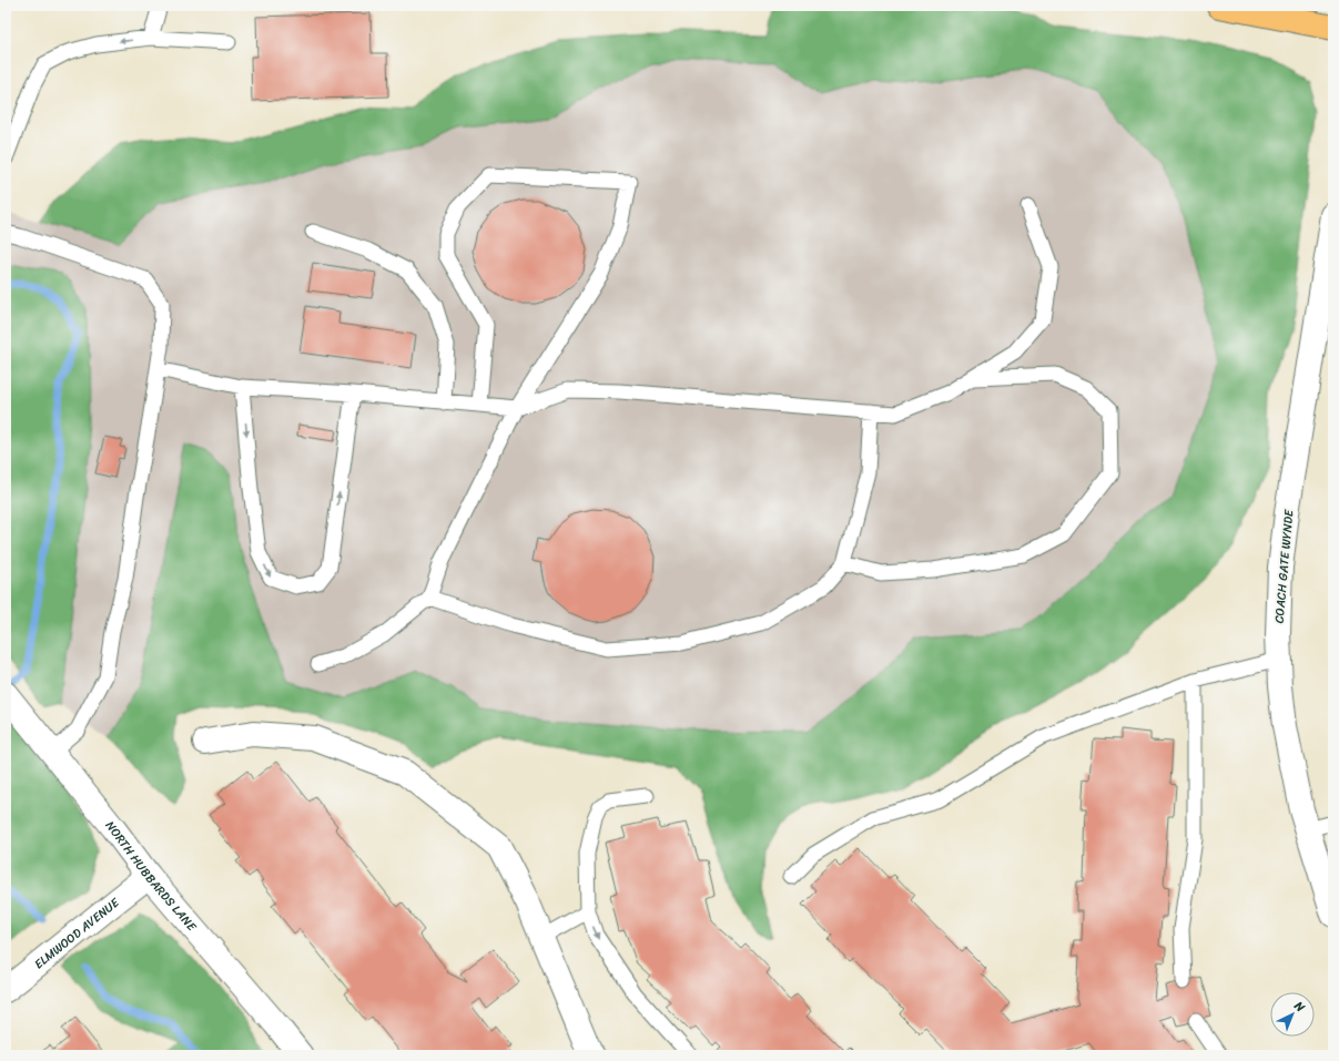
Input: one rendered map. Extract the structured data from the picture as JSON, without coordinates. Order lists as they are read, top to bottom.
{
  "streets": {
    "street": ["COACH GATE WYNDE", "NORTH HUBBARDS LANE", "ELMWOOD AVENUE"]
  },
  "crossings": [
    ["NORTH HUBBARDS LANE", "ELMWOOD AVENUE"]
  ],
  "north": "top right"
}
